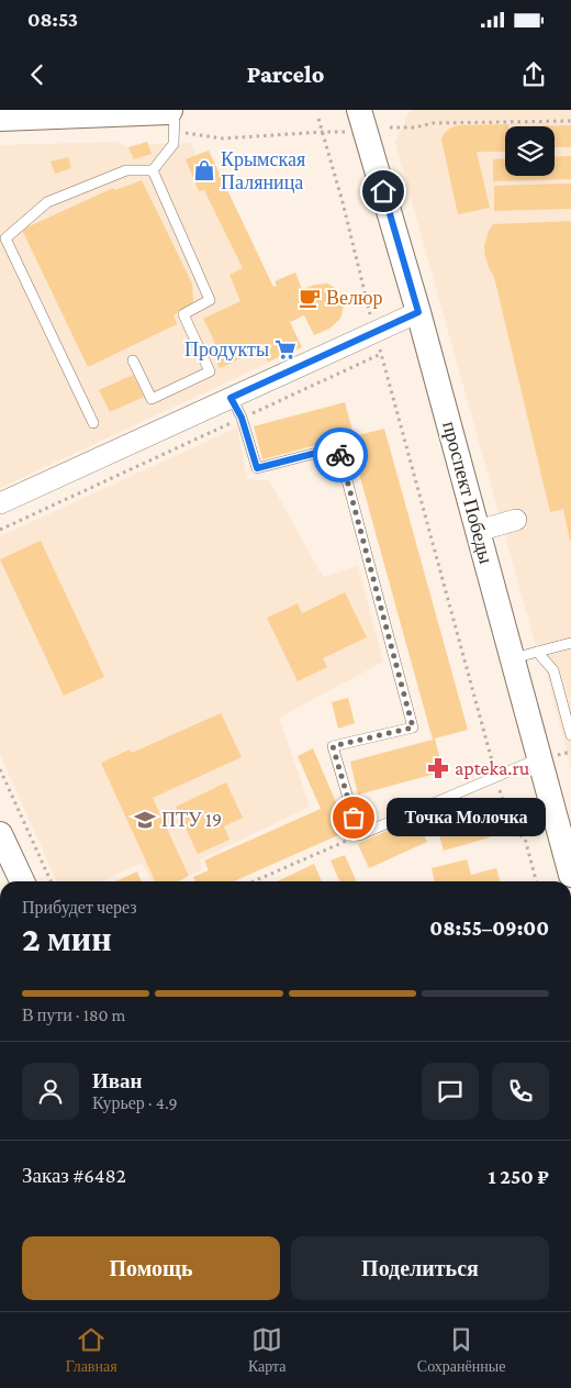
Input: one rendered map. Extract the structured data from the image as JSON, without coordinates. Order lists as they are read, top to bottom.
{
  "streets": {
    "street": ["проспект Победы"]
  },
  "places": {
    "shop": ["Крымская Паляница"],
    "cafe": ["Велюр"],
    "supermarket": ["Продукты"],
    "pharmacy": ["apteka.ru"],
    "other": ["Точка Молочка"],
    "school or university": ["ПТУ 19"]
  },
  "page": {
    "status": "08:53",
    "header": "Parcelo",
    "bubble": "Точка Молочка",
    "heading": ["2 мин", "Прибудет через", "08:55–09:00"],
    "panel": [
      "Иван",
      "Курьер · 4.9",
      "Заказ #6482",
      "1 250 ₽"
    ],
    "bar": "В пути · 180 m",
    "buttons": ["Помощь", "Поделиться"],
    "tabs": ["Главная", "Карта", "Сохранённые"]
  }
}
